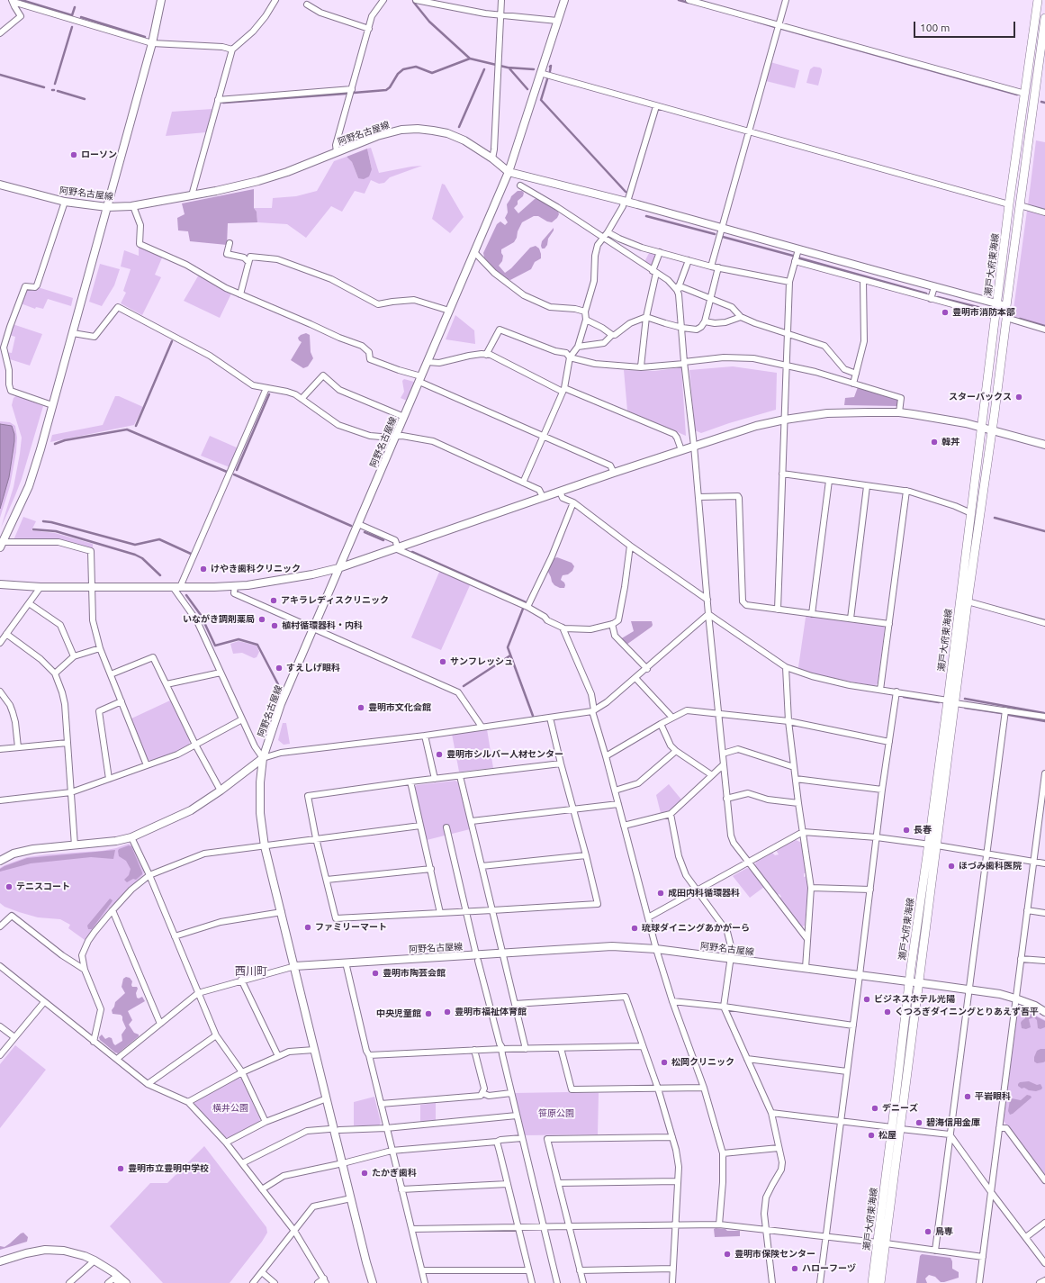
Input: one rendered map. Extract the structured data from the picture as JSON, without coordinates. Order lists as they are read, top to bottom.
{
  "streets": {
    "main road": ["瀬戸大府東海線"],
    "street": ["阿野名古屋線"]
  },
  "crossings": [
    ["阿野名古屋線", "瀬戸大府東海線"]
  ],
  "districts": ["西川町"],
  "parks": ["横井公園", "笹原公園"],
  "places": [
    "ローソン",
    "豊明市消防本部",
    "スターバックス",
    "韓丼",
    "けやき歯科クリニック",
    "アキラレディスクリニック",
    "いながき調剤薬局",
    "植村循環器科・内科",
    "サンフレッシュ",
    "すえしげ眼科",
    "豊明市文化会館",
    "豊明市シルバー人材センター",
    "長春",
    "ほづみ歯科医院",
    "テニスコート",
    "成田内科循環器科",
    "ファミリーマート",
    "琉球ダイニングあかがーら",
    "豊明市陶芸会館",
    "ビジネスホテル光陽",
    "豊明市福祉体育館",
    "くつろぎダイニングとりあえず吾平",
    "中央児童館",
    "松岡クリニック",
    "平岩眼科",
    "デニーズ",
    "碧海信用金庫",
    "松屋",
    "豊明市立豊明中学校",
    "たかぎ歯科",
    "鳥専",
    "豊明市保険センター",
    "ハローフーヅ"
  ],
  "scale_bar": "100 m"
}
